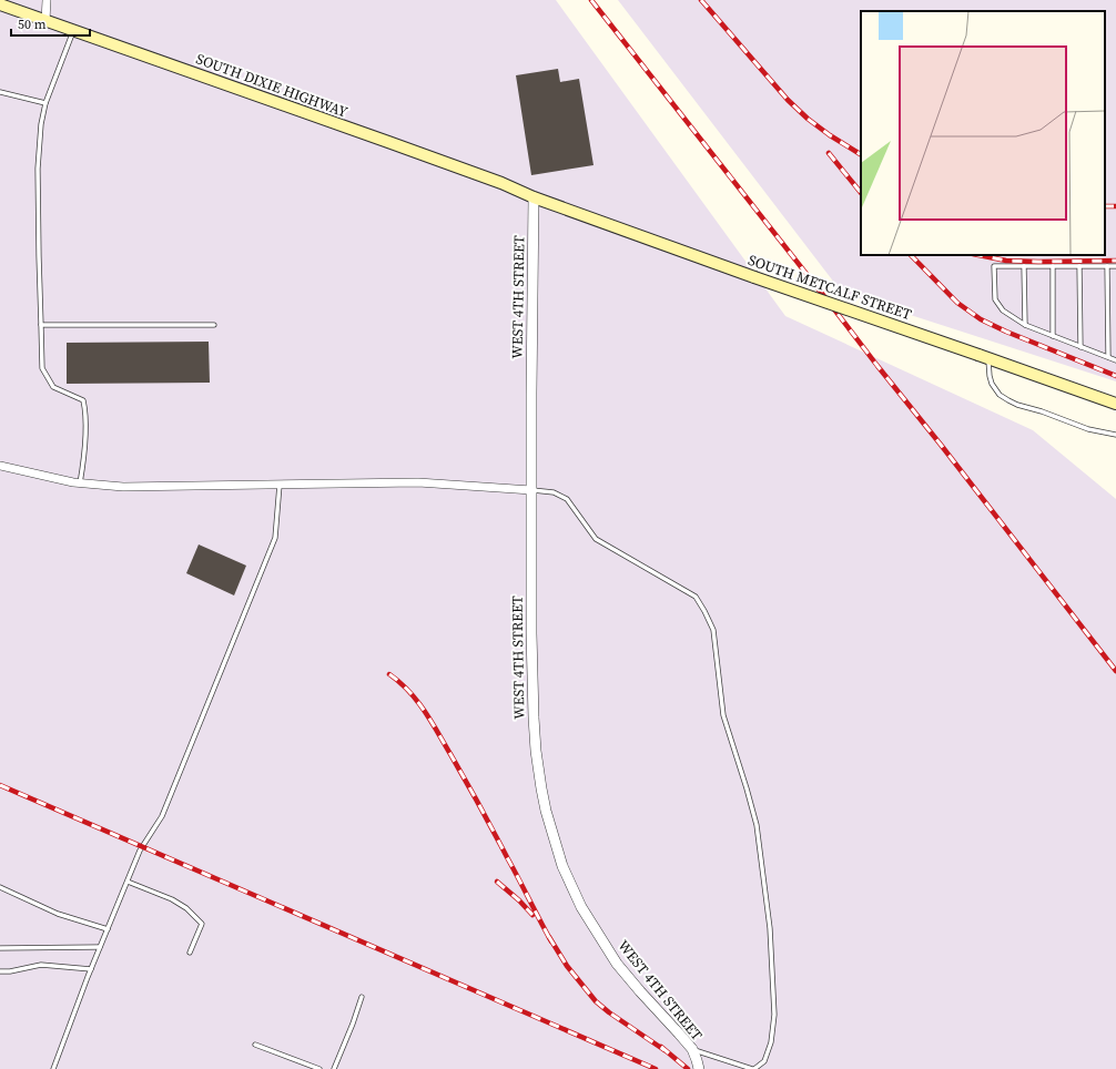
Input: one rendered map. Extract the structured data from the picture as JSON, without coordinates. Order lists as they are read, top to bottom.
{
  "streets": {
    "main road": ["SOUTH DIXIE HIGHWAY", "SOUTH METCALF STREET"],
    "street": ["WEST 4TH STREET"]
  },
  "crossings": [
    ["SOUTH DIXIE HIGHWAY", "SOUTH METCALF STREET"],
    ["SOUTH DIXIE HIGHWAY", "WEST 4TH STREET"],
    ["SOUTH METCALF STREET", "WEST 4TH STREET"]
  ],
  "scale_bar": "50 m"
}
